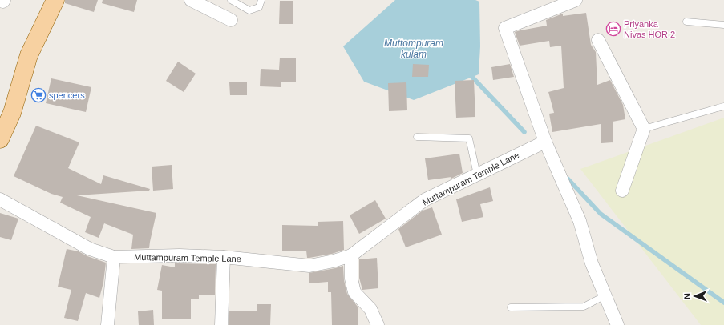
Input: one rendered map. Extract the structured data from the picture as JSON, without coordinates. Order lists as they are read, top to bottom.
{
  "streets": {
    "street": ["Muttampuram Temple Lane"]
  },
  "water": ["Muttompuram kulam"],
  "places": {
    "hotel": ["Priyanka Nivas HOR 2"],
    "supermarket": ["spencers"]
  },
  "north": "left"
}
